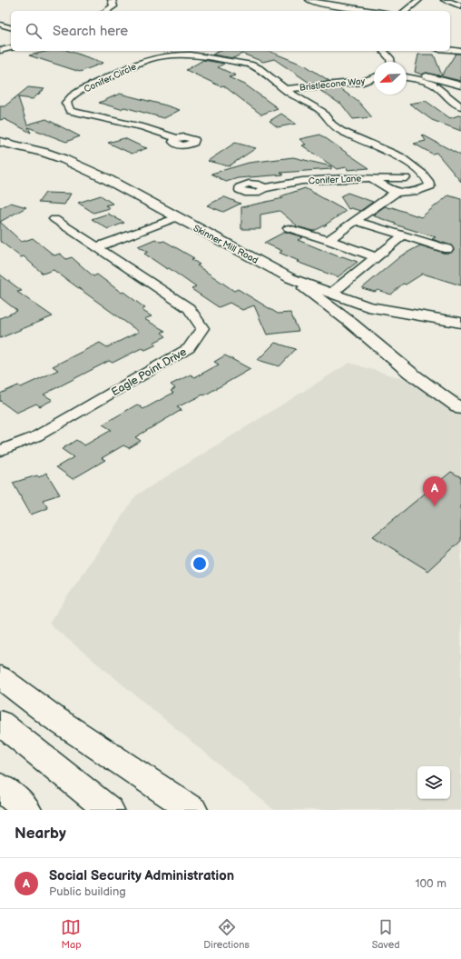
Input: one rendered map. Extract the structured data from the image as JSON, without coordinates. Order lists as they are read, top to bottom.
{
  "streets": {
    "street": [
      "Conifer Circle",
      "Bristlecone Way",
      "Conifer Lane",
      "Skinner Mill Road",
      "Eagle Point Drive"
    ]
  },
  "crossings": [
    ["Conifer Circle", "Bristlecone Way"]
  ],
  "north": "bottom left",
  "page": {
    "search": "Search here",
    "pins": "A",
    "heading": "Nearby",
    "list": [
      {
        "mark": "A",
        "name": "Social Security Administration",
        "note": "Public building",
        "value": "100 m"
      }
    ],
    "nav": ["Map", "Directions", "Saved"]
  }
}
